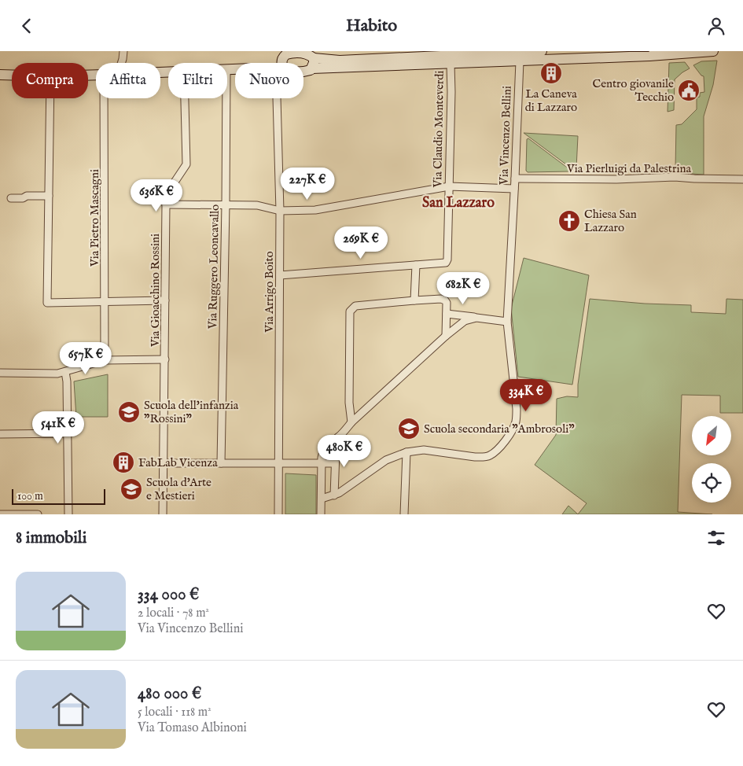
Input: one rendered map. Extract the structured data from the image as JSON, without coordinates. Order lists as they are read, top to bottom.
{
  "streets": {
    "street": [
      "Via Claudio Monteverdi",
      "Via Vincenzo Bellini",
      "Via Pierluigi da Palestrina",
      "Via Pietro Mascagni",
      "Via Ruggero Leoncavallo",
      "Via Gioacchino Rossini",
      "Via Arrigo Boito"
    ]
  },
  "crossings": [
    ["Via Vincenzo Bellini", "Via Pierluigi da Palestrina"]
  ],
  "districts": ["San Lazzaro"],
  "places": {
    "building": ["La Caneva di Lazzaro", "FabLab Vicenza"],
    "public building": ["Centro giovanile Tecchio"],
    "church": ["Chiesa San Lazzaro"],
    "school or university": ["Scuola dell'infanzia \"Rossini\"", "Scuola secondaria \"Ambrosoli\"", "Scuola d'Arte e Mestieri"]
  },
  "scale_bar": "100 m",
  "north": "bottom left",
  "page": {
    "header": "Habito",
    "chip": [
      "Compra",
      "Affitta",
      "Filtri",
      "Nuovo"
    ],
    "price": [
      "227K €",
      "636K €",
      "269K €",
      "682K €",
      "657K €",
      "334K €",
      "541K €",
      "480K €"
    ],
    "scale": "100 m",
    "heading": "8 immobili",
    "list": [
      {
        "name": "334 000 €",
        "note": "2 locali · 78 m² · Via Vincenzo Bellini"
      },
      {
        "name": "480 000 €",
        "note": "5 locali · 118 m² · Via Tomaso Albinoni"
      }
    ]
  }
}
